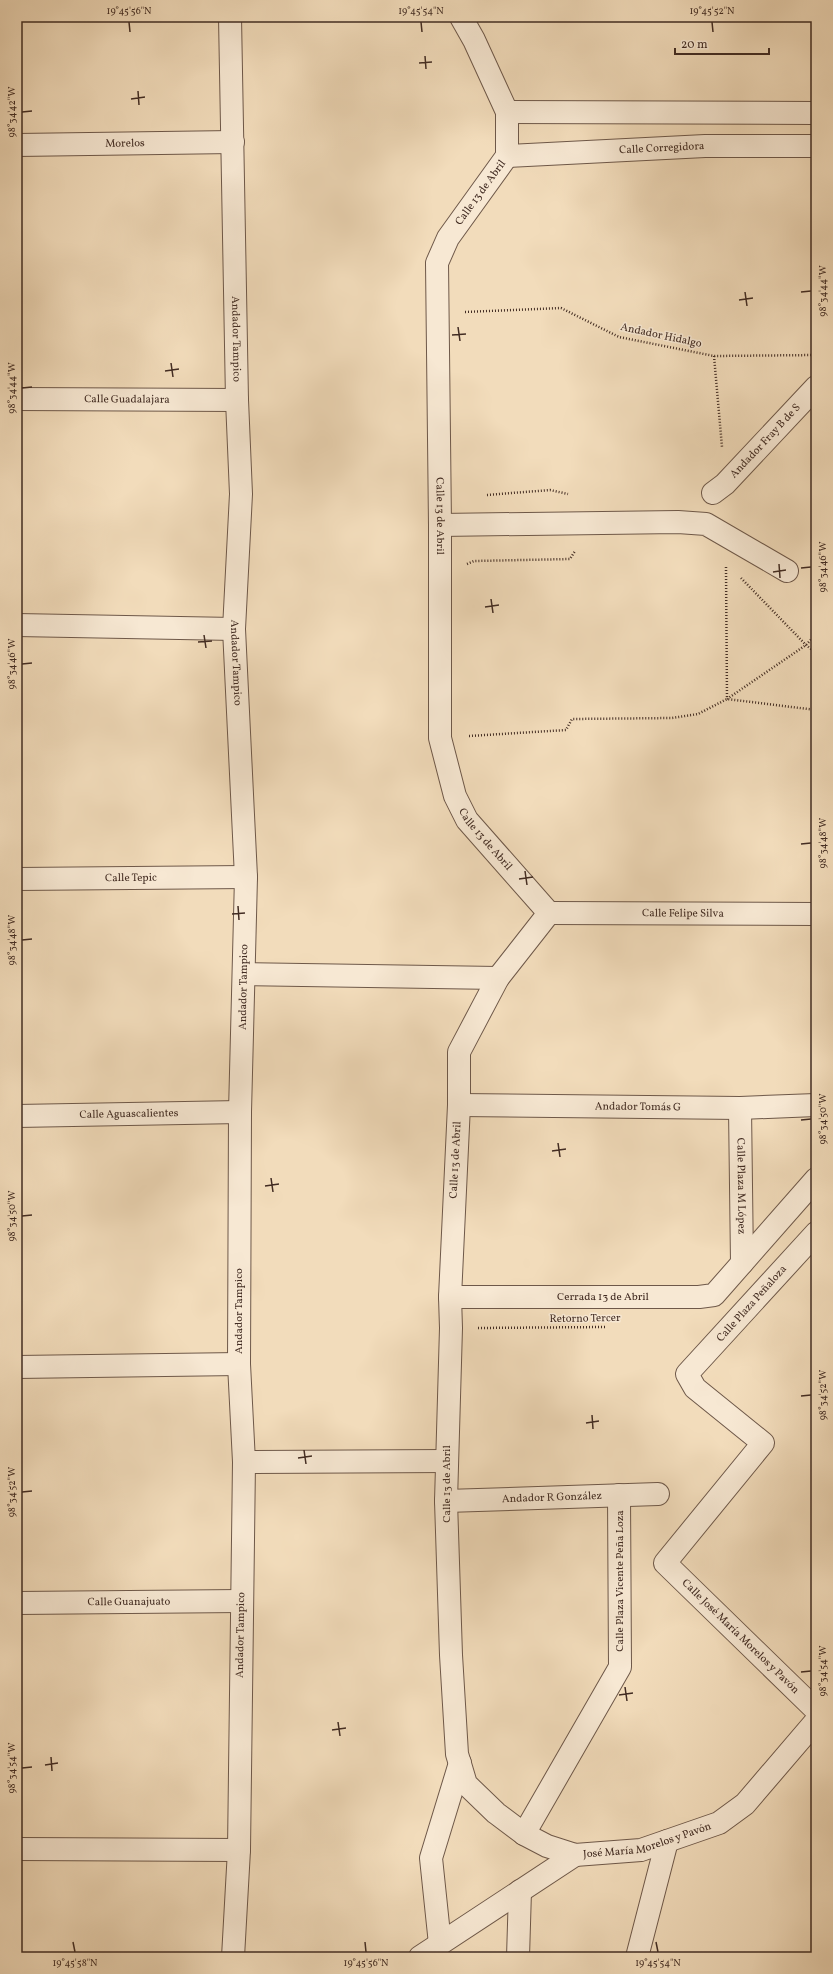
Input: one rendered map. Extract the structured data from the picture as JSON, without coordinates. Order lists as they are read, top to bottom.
{
  "streets": {
    "street": [
      "Morelos",
      "Calle Corregidora",
      "Calle 13 de Abril",
      "Andador Tampico",
      "Calle Guadalajara",
      "Andador Fray B de S",
      "Calle Tepic",
      "Calle Felipe Silva",
      "Andador Tomás G",
      "Calle Aguascalientes",
      "Calle Plaza M López",
      "Cerrada 13 de Abril",
      "Calle Plaza Peñaloza",
      "Andador R González",
      "Calle Plaza Vicente Peña Loza",
      "Calle Guanajuato",
      "Calle José María Morelos y Pavón",
      "José María Morelos y Pavón"
    ],
    "path": ["Andador Hidalgo", "Retorno Tercer"]
  },
  "crossings": [
    ["Morelos", "Andador Tampico"],
    ["Calle Corregidora", "Calle 13 de Abril"],
    ["Calle 13 de Abril", "Andador Hidalgo"],
    ["Calle 13 de Abril", "Calle Felipe Silva"],
    ["Calle 13 de Abril", "Andador Tomás G"],
    ["Calle 13 de Abril", "Cerrada 13 de Abril"],
    ["Calle 13 de Abril", "Retorno Tercer"],
    ["Calle 13 de Abril", "Andador R González"],
    ["Calle 13 de Abril", "José María Morelos y Pavón"],
    ["Andador Tampico", "Calle Guadalajara"],
    ["Andador Tampico", "Calle Tepic"],
    ["Andador Tampico", "Calle Aguascalientes"],
    ["Andador Tampico", "Calle Guanajuato"],
    ["Andador Tomás G", "Calle Plaza M López"],
    ["Calle Plaza M López", "Cerrada 13 de Abril"],
    ["Calle Plaza Peñaloza", "Calle José María Morelos y Pavón"],
    ["Andador R González", "Calle Plaza Vicente Peña Loza"],
    ["Calle Plaza Vicente Peña Loza", "José María Morelos y Pavón"]
  ],
  "scale_bar": "20 m",
  "coordinates": [
    "19°45'56\"N",
    "19°45'54\"N",
    "19°45'52\"N",
    "98°34'42\"W",
    "98°34'44\"W",
    "98°34'46\"W",
    "98°34'48\"W",
    "98°34'50\"W",
    "98°34'52\"W",
    "98°34'54\"W",
    "19°45'58\"N"
  ]
}
